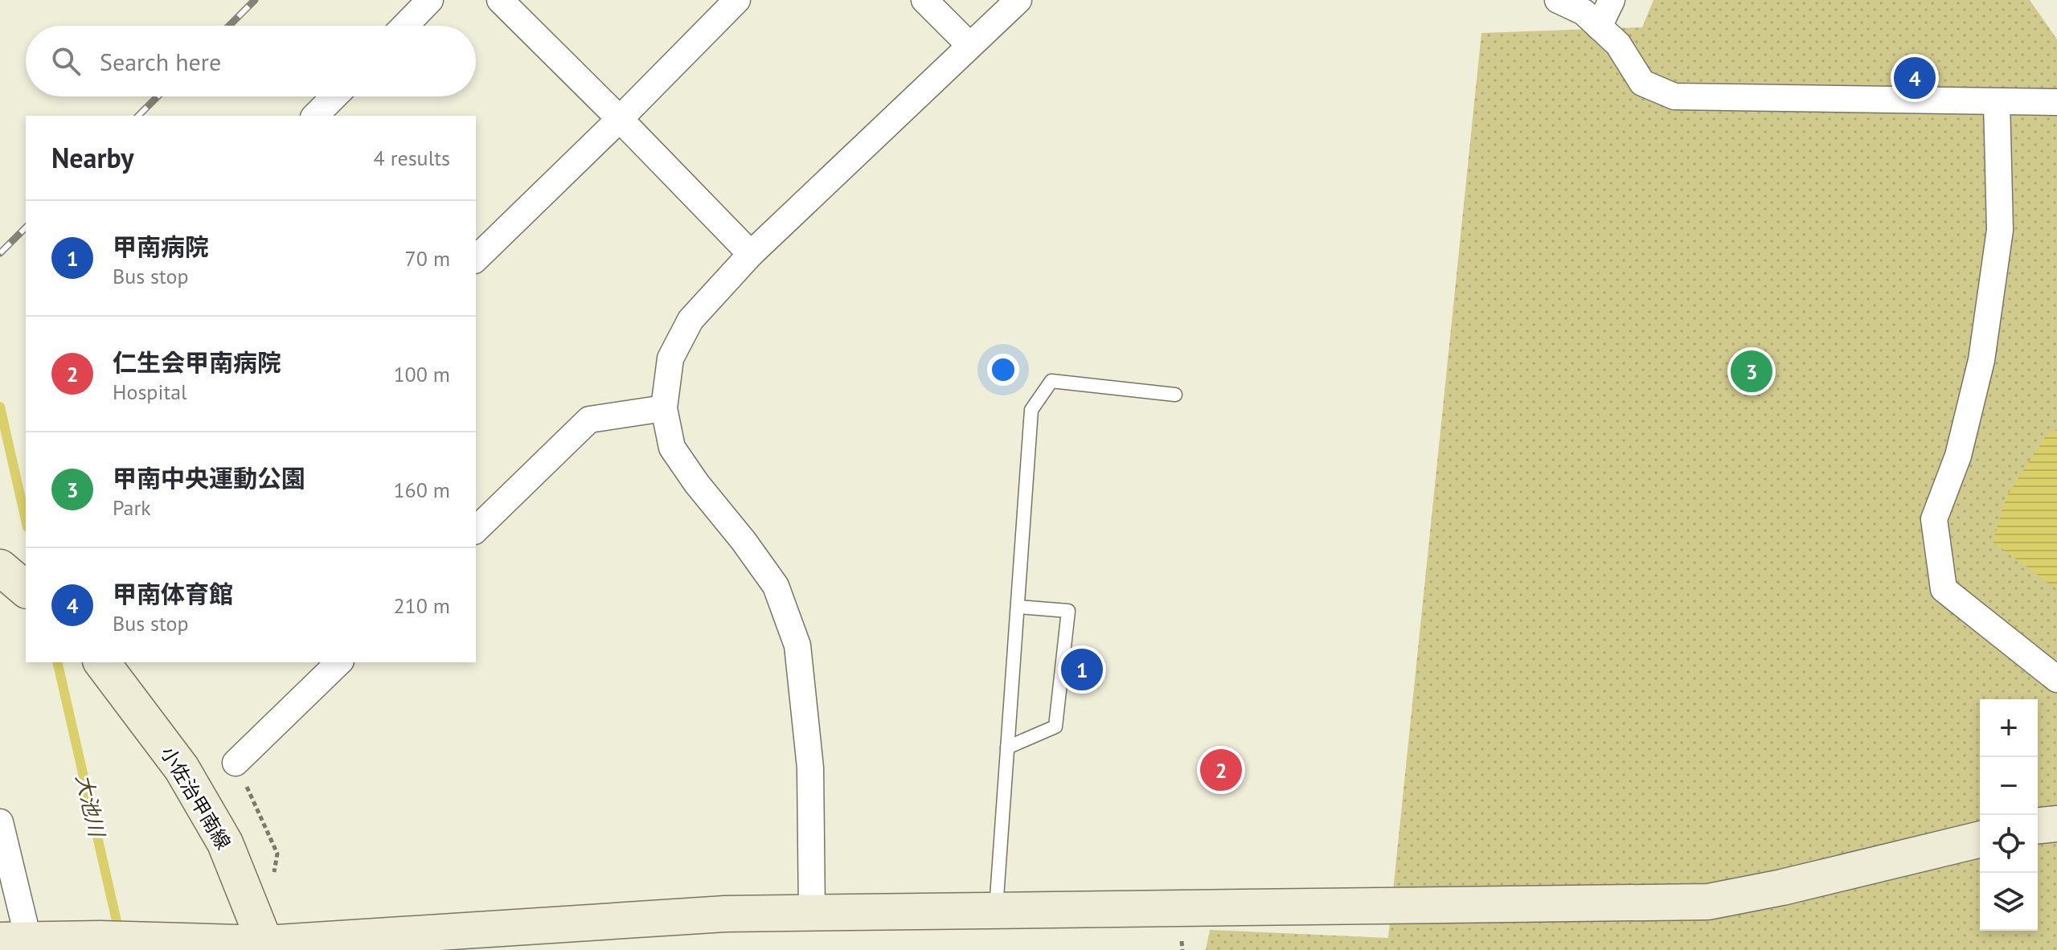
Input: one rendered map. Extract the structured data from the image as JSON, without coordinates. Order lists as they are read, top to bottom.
{
  "streets": {
    "street": ["小佐治甲南線"]
  },
  "water": ["大池川"],
  "page": {
    "search": "Search here",
    "pins": [
      "4",
      "3",
      "1",
      "2"
    ],
    "heading": ["Nearby", "4 results"],
    "list": [
      {
        "mark": "1",
        "name": "甲南病院",
        "note": "Bus stop",
        "value": "70 m"
      },
      {
        "mark": "2",
        "name": "仁生会甲南病院",
        "note": "Hospital",
        "value": "100 m"
      },
      {
        "mark": "3",
        "name": "甲南中央運動公園",
        "note": "Park",
        "value": "160 m"
      },
      {
        "mark": "4",
        "name": "甲南体育館",
        "note": "Bus stop",
        "value": "210 m"
      }
    ],
    "map_buttons": ["+", "−"]
  }
}
